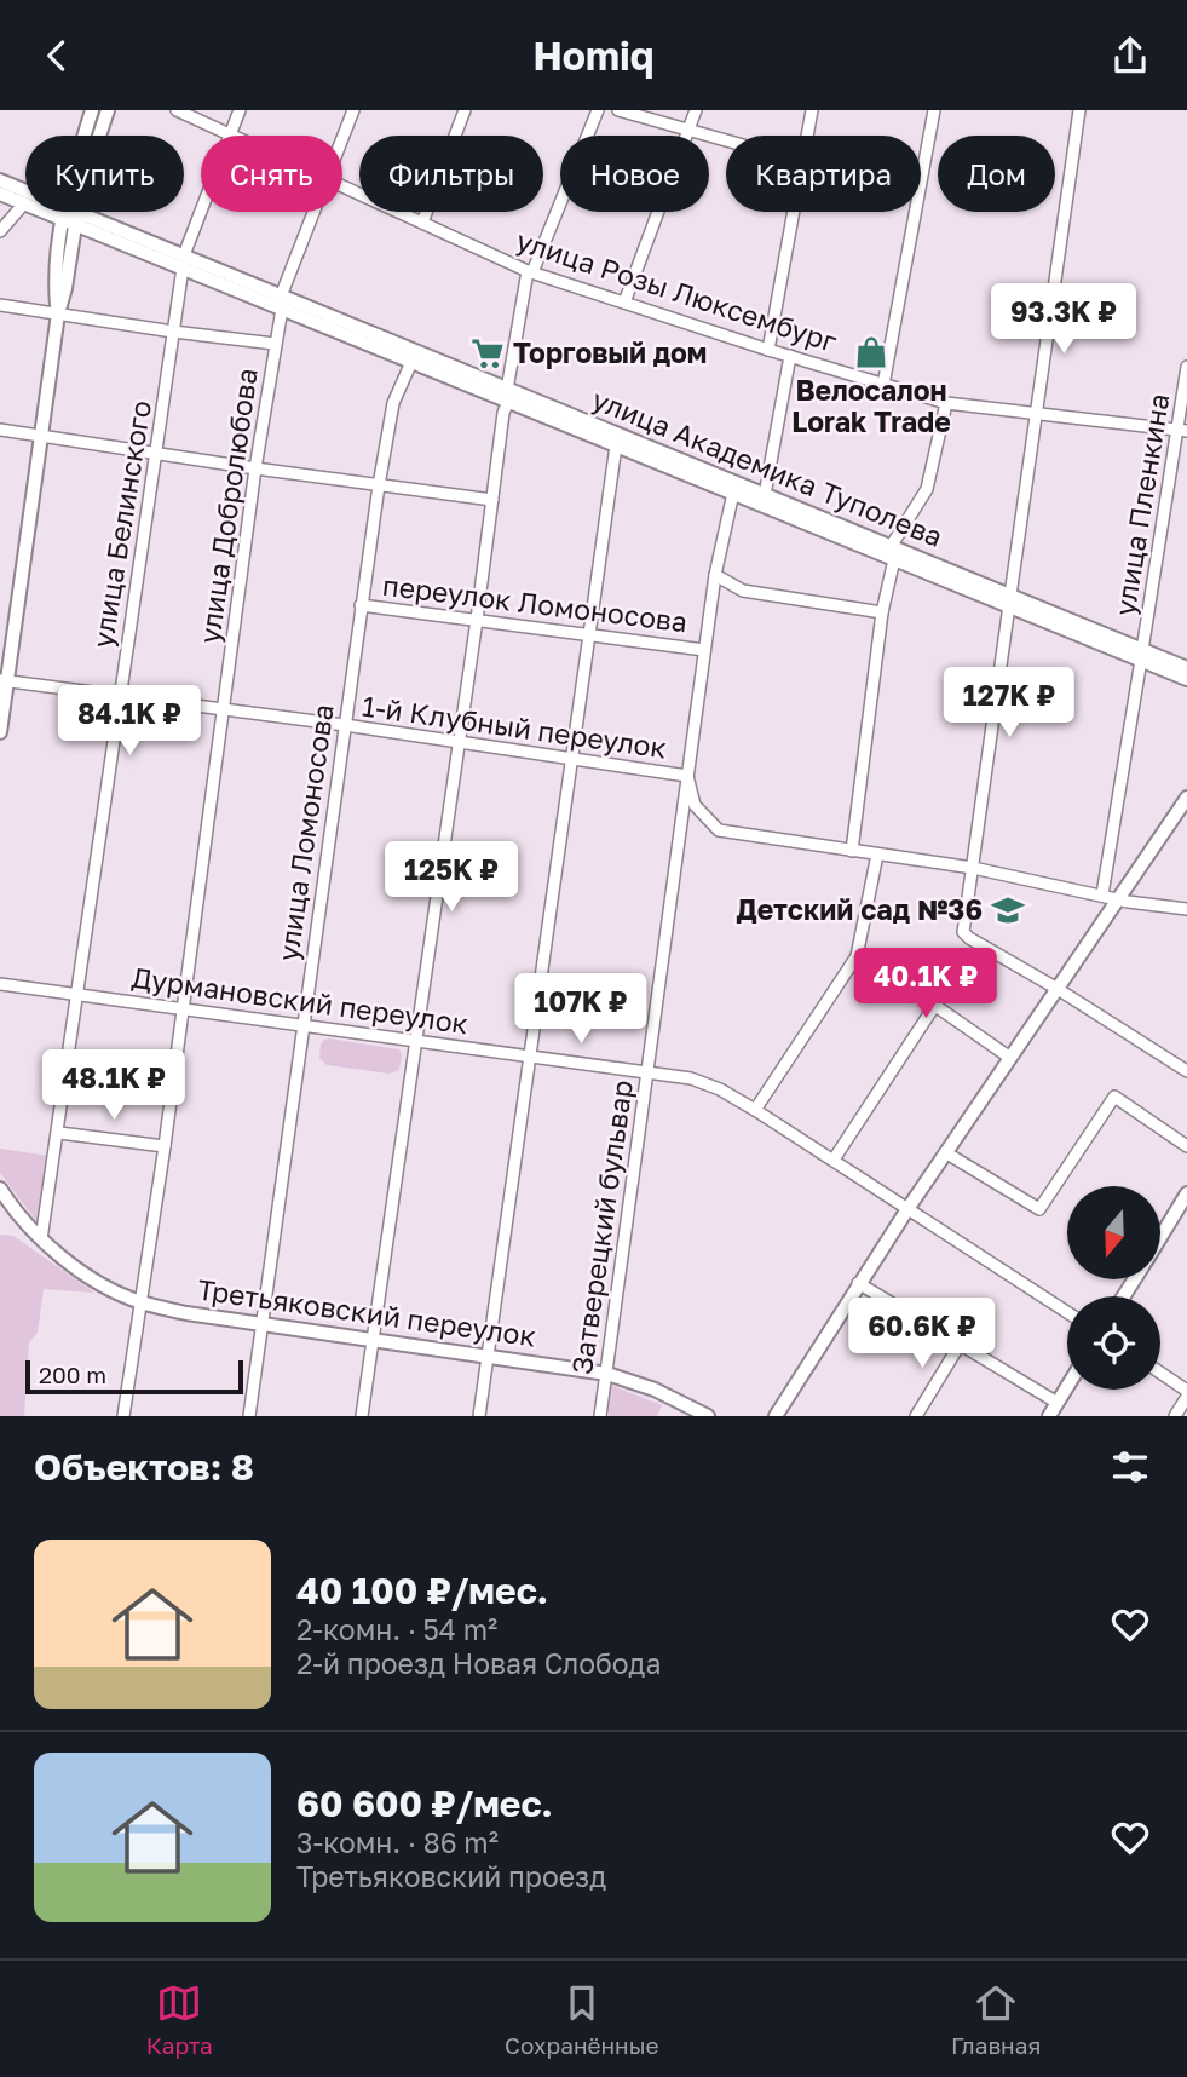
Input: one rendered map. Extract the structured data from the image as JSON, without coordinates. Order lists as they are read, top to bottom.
{
  "streets": {
    "main road": ["улица Академика Туполева", "Третьяковский переулок"],
    "street": [
      "улица Розы Люксембург",
      "улица Пленкина",
      "улица Добролюбова",
      "улица Белинского",
      "переулок Ломоносова",
      "1-й Клубный переулок",
      "улица Ломоносова",
      "Дурмановский переулок",
      "Затверецкий бульвар"
    ]
  },
  "crossings": [
    ["улица Розы Люксембург", "улица Пленкина"],
    ["улица Розы Люксембург", "улица Белинского"],
    ["улица Академика Туполева", "улица Пленкина"],
    ["улица Академика Туполева", "улица Добролюбова"],
    ["улица Академика Туполева", "улица Белинского"],
    ["улица Академика Туполева", "улица Ломоносова"],
    ["улица Академика Туполева", "Затверецкий бульвар"],
    ["улица Пленкина", "1-й Клубный переулок"],
    ["улица Добролюбова", "1-й Клубный переулок"],
    ["улица Добролюбова", "Дурмановский переулок"],
    ["улица Добролюбова", "Третьяковский переулок"],
    ["улица Белинского", "1-й Клубный переулок"],
    ["улица Белинского", "Дурмановский переулок"],
    ["улица Белинского", "Третьяковский переулок"],
    ["переулок Ломоносова", "улица Ломоносова"],
    ["переулок Ломоносова", "Затверецкий бульвар"],
    ["1-й Клубный переулок", "улица Ломоносова"],
    ["1-й Клубный переулок", "Затверецкий бульвар"],
    ["улица Ломоносова", "Дурмановский переулок"],
    ["улица Ломоносова", "Третьяковский переулок"],
    ["Дурмановский переулок", "Затверецкий бульвар"],
    ["Затверецкий бульвар", "Третьяковский переулок"]
  ],
  "places": {
    "shop": ["Велосалон Lorak Trade"],
    "supermarket": ["Торговый дом"],
    "school or university": ["Детский сад №36"]
  },
  "scale_bar": "200 m",
  "north": "bottom",
  "page": {
    "header": "Homiq",
    "chip": [
      "Купить",
      "Снять",
      "Фильтры",
      "Новое",
      "Квартира",
      "Дом"
    ],
    "price": [
      "93.3K ₽",
      "127K ₽",
      "84.1K ₽",
      "125K ₽",
      "40.1K ₽",
      "107K ₽",
      "48.1K ₽",
      "60.6K ₽"
    ],
    "scale": "200 m",
    "heading": "Объектов: 8",
    "list": [
      {
        "name": "40 100 ₽/мес.",
        "note": "2-комн. · 54 m² · 2-й проезд Новая Слобода"
      },
      {
        "name": "60 600 ₽/мес.",
        "note": "3-комн. · 86 m² · Третьяковский проезд"
      }
    ],
    "tabs": ["Карта", "Сохранённые", "Главная"]
  }
}
